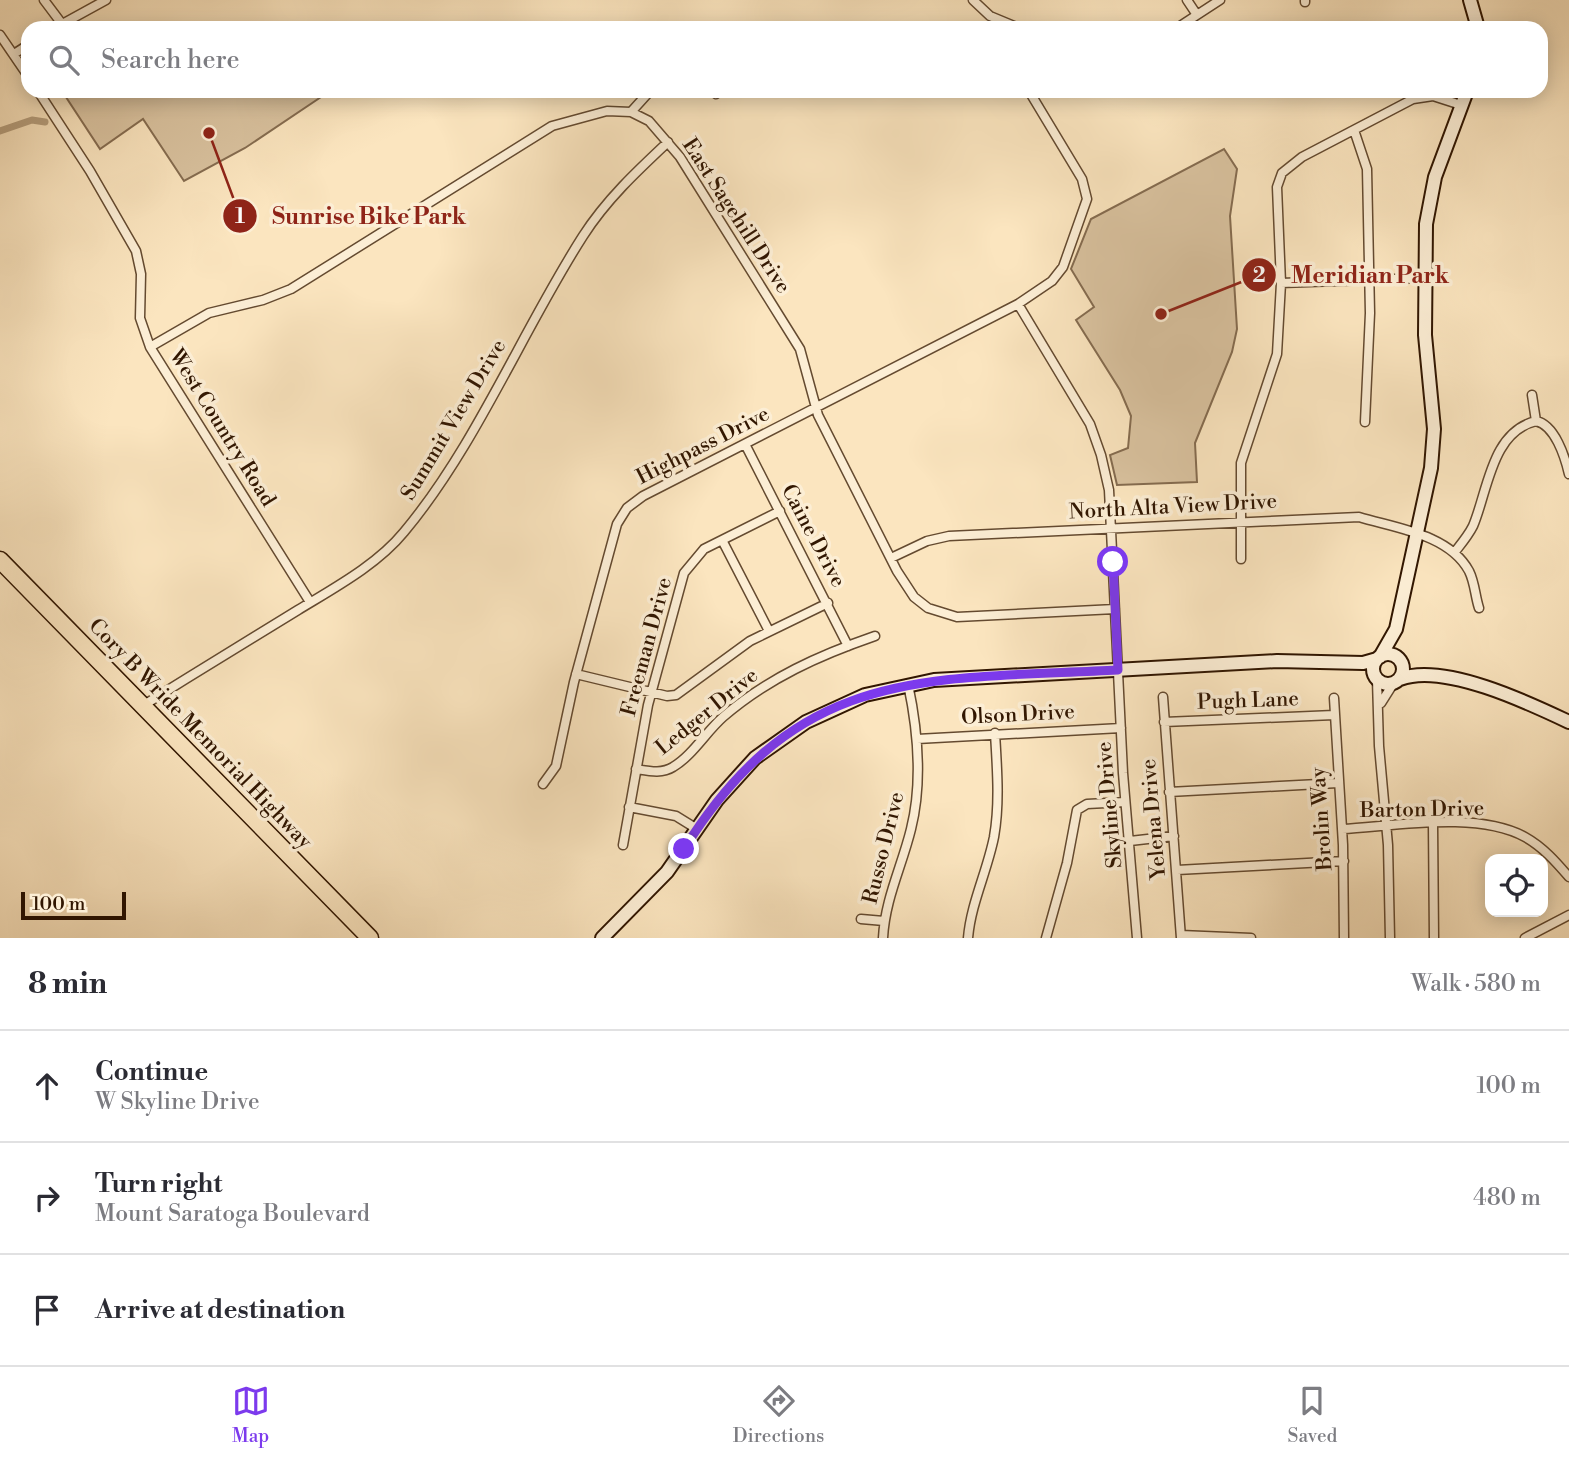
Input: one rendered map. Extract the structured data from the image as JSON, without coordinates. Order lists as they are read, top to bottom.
{
  "streets": {
    "highway": ["Cory B Wride Memorial Highway"],
    "street": [
      "East Sagehill Drive",
      "Summit View Drive",
      "West Country Road",
      "Highpass Drive",
      "North Alta View Drive",
      "Caine Drive",
      "Freeman Drive",
      "Pugh Lane",
      "Ledger Drive",
      "Olson Drive",
      "Skyline Drive",
      "Barton Drive",
      "Yelena Drive",
      "Brolin Way",
      "Russo Drive"
    ]
  },
  "crossings": [
    ["East Sagehill Drive", "Summit View Drive"],
    ["East Sagehill Drive", "Highpass Drive"],
    ["East Sagehill Drive", "North Alta View Drive"],
    ["East Sagehill Drive", "Skyline Drive"],
    ["Summit View Drive", "West Country Road"],
    ["Summit View Drive", "Cory B Wride Memorial Highway"],
    ["Highpass Drive", "Caine Drive"],
    ["Highpass Drive", "Skyline Drive"],
    ["North Alta View Drive", "Skyline Drive"],
    ["Caine Drive", "Freeman Drive"],
    ["Caine Drive", "Ledger Drive"],
    ["Freeman Drive", "Ledger Drive"],
    ["Pugh Lane", "Yelena Drive"],
    ["Pugh Lane", "Brolin Way"],
    ["Olson Drive", "Skyline Drive"],
    ["Olson Drive", "Russo Drive"],
    ["Barton Drive", "Brolin Way"]
  ],
  "places": ["Sunrise Bike Park", "Meridian Park"],
  "scale_bar": "100 m",
  "page": {
    "search": "Search here",
    "scale": "100 m",
    "heading": ["8 min", "Walk · 580 m"],
    "list": [
      ["Continue", "W Skyline Drive", "100 m"],
      ["Turn right", "Mount Saratoga Boulevard", "480 m"],
      "Arrive at destination"
    ],
    "nav": ["Map", "Directions", "Saved"]
  }
}
